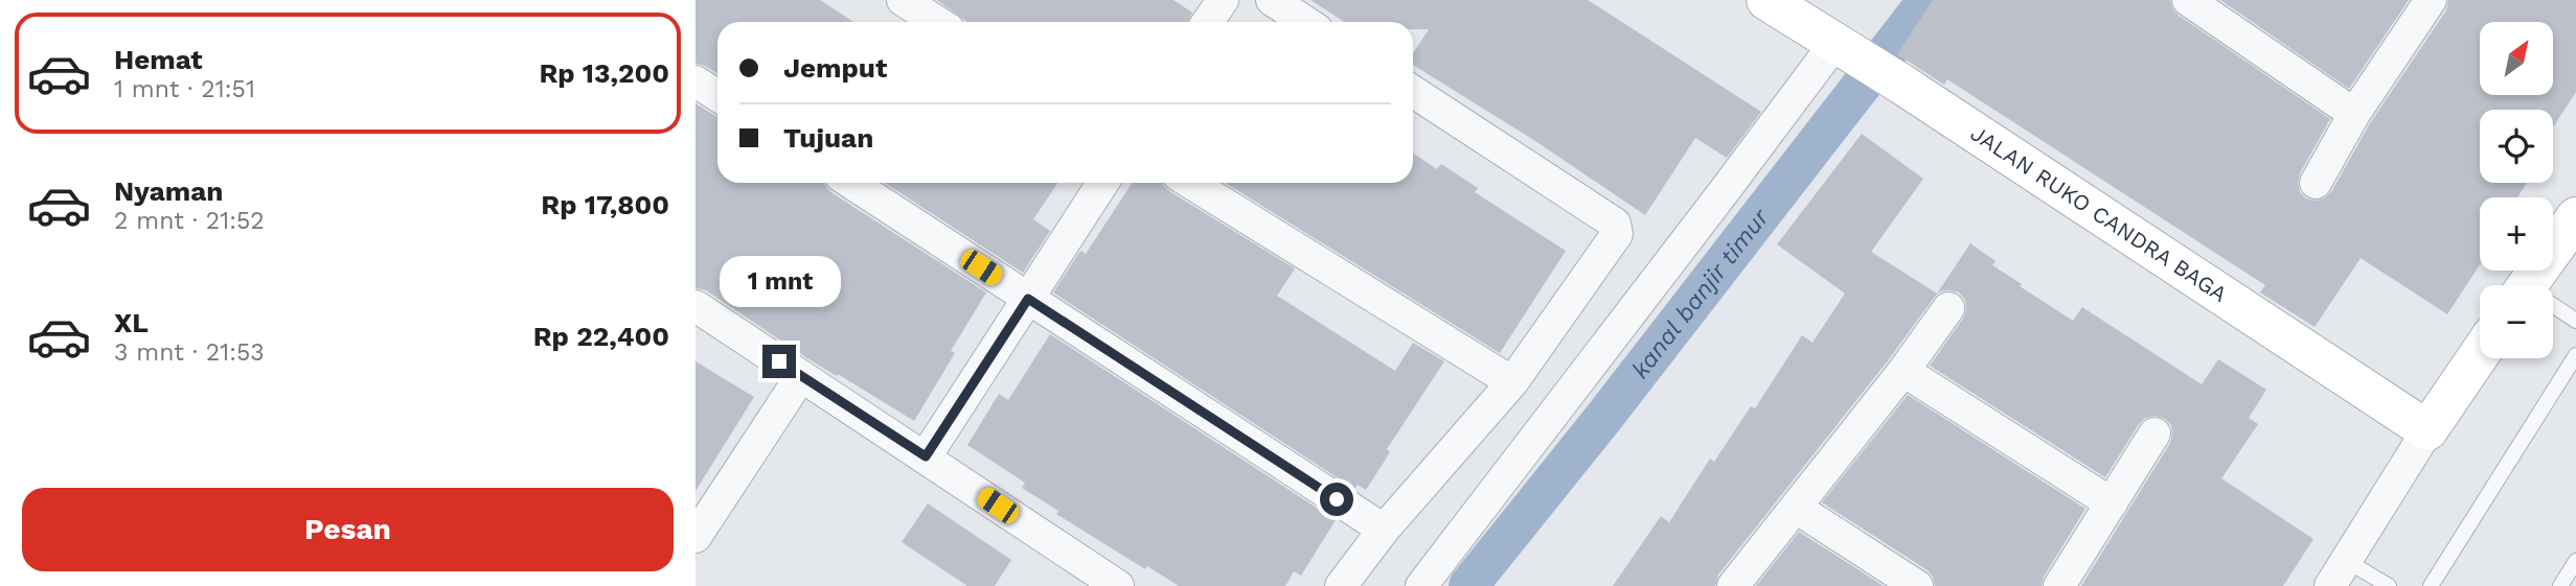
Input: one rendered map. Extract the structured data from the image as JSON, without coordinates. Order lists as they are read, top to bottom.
{
  "streets": {
    "street": ["JALAN RUKO CANDRA BAGA"]
  },
  "water": ["kanal banjir timur"],
  "north": "top right",
  "page": {
    "list": [
      {
        "name": "Hemat",
        "note": "1 mnt · 21:51",
        "value": "Rp 13,200"
      },
      {
        "name": "Nyaman",
        "note": "2 mnt · 21:52",
        "value": "Rp 17,800"
      },
      {
        "name": "XL",
        "note": "3 mnt · 21:53",
        "value": "Rp 22,400"
      }
    ],
    "map_buttons": ["+", "−"],
    "banner": ["Jemput", "Tujuan"],
    "bubble": "1 mnt",
    "buttons": "Pesan"
  }
}
